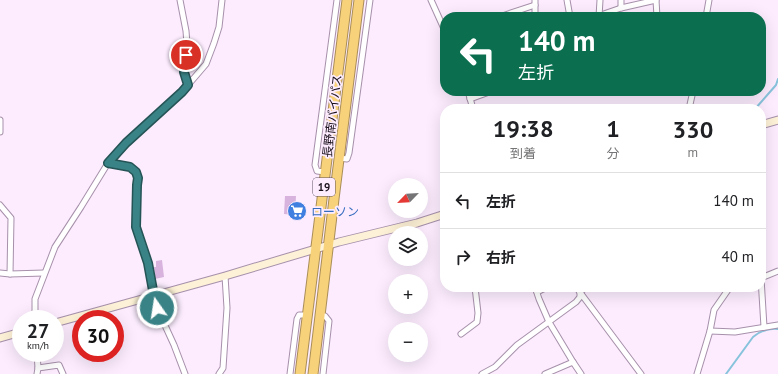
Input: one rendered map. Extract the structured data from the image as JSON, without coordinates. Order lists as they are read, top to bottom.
{
  "streets": {
    "highway": ["長野南バイパス", "19"]
  },
  "places": {
    "supermarket": ["ローソン"]
  },
  "north": "bottom left",
  "page": {
    "turn": ["140 m", "左折"],
    "eta": [
      "19:38",
      "到着",
      "1",
      "分",
      "330",
      "m"
    ],
    "list": [
      {
        "name": "左折",
        "value": "140 m"
      },
      {
        "name": "右折",
        "value": "40 m"
      }
    ],
    "map_buttons": ["+", "−"],
    "speed": "27 km/h",
    "limit": "30"
  }
}
